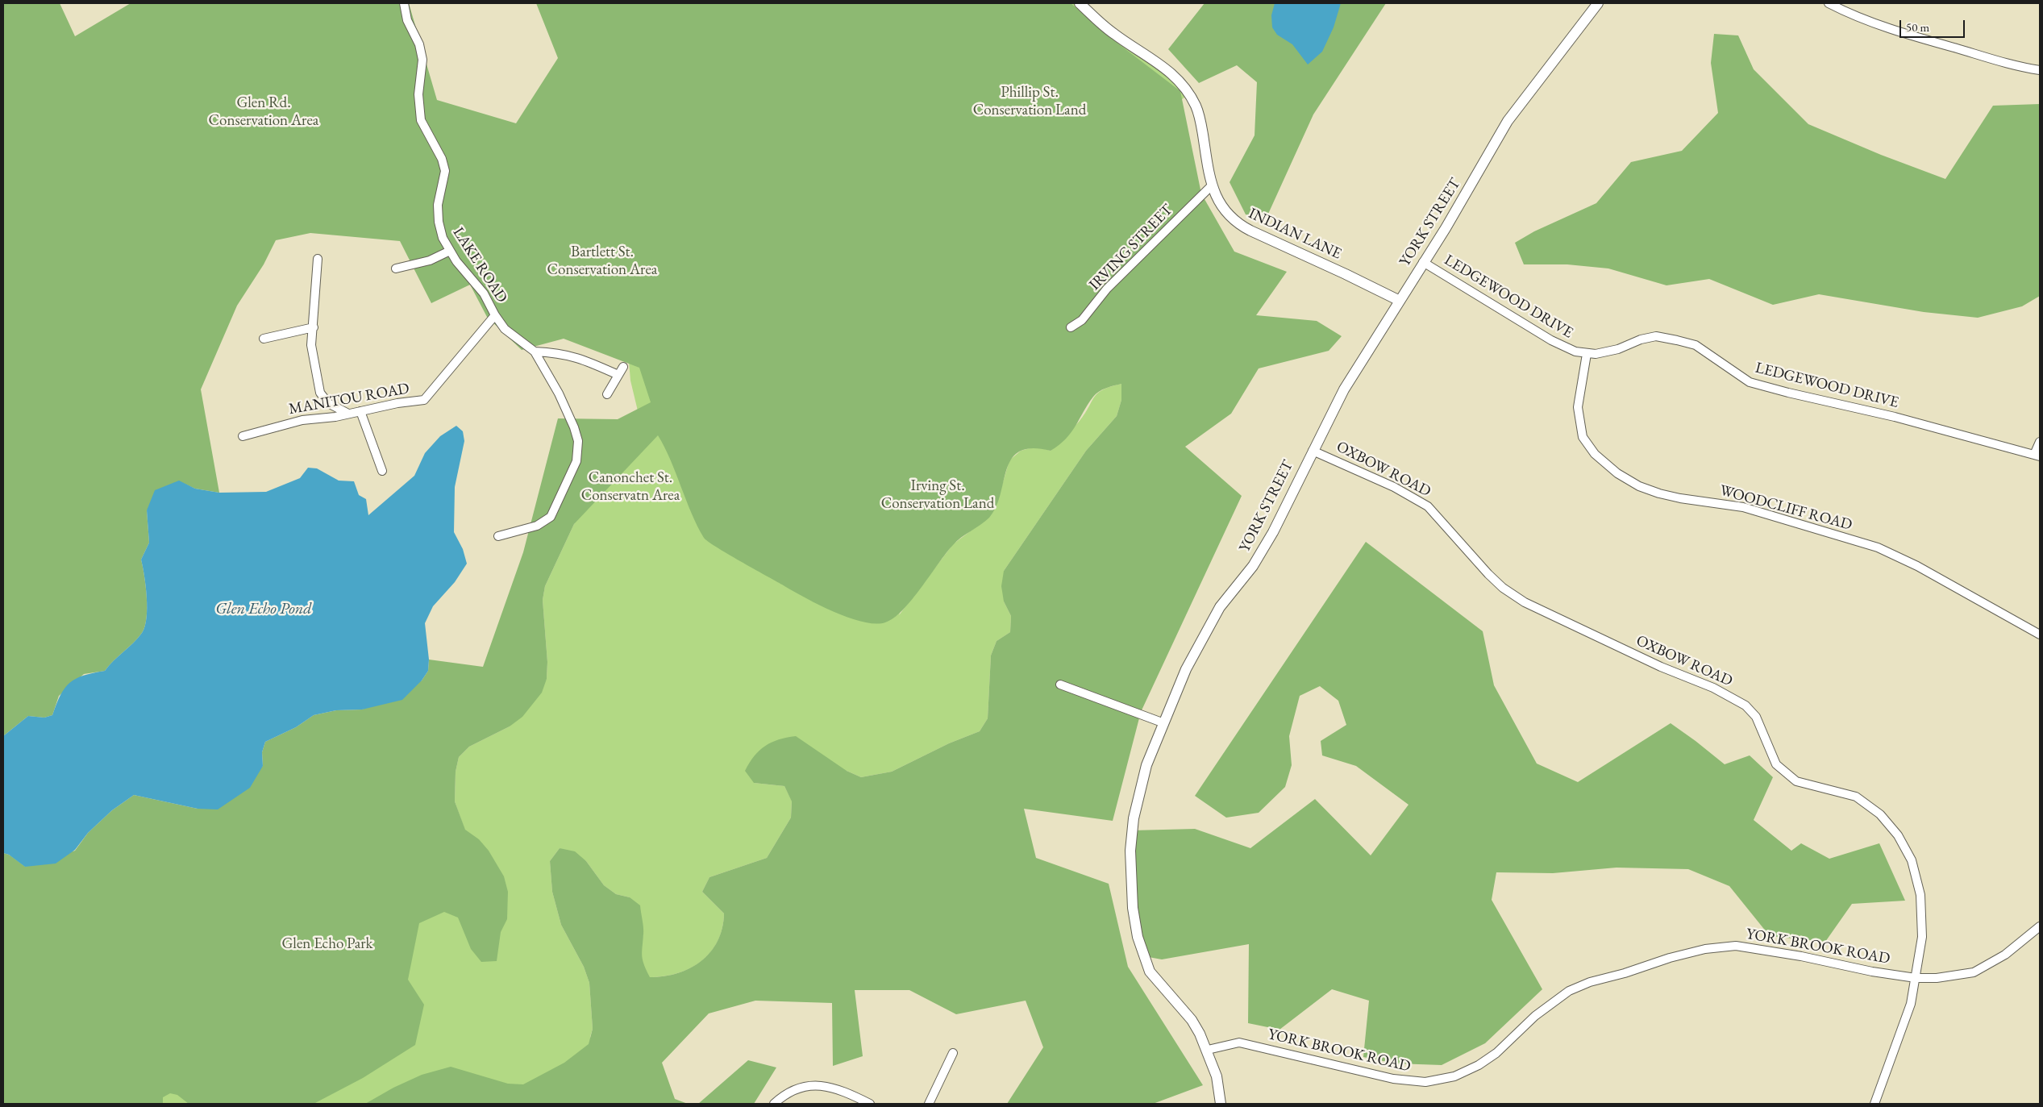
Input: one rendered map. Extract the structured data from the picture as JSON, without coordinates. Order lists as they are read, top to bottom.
{
  "streets": {
    "street": [
      "YORK STREET",
      "INDIAN LANE",
      "IRVING STREET",
      "LAKE ROAD",
      "LEDGEWOOD DRIVE",
      "MANITOU ROAD",
      "OXBOW ROAD",
      "WOODCLIFF ROAD",
      "YORK BROOK ROAD"
    ]
  },
  "crossings": [
    ["YORK STREET", "INDIAN LANE"],
    ["YORK STREET", "LEDGEWOOD DRIVE"],
    ["YORK STREET", "OXBOW ROAD"],
    ["YORK STREET", "YORK BROOK ROAD"],
    ["INDIAN LANE", "IRVING STREET"],
    ["LAKE ROAD", "MANITOU ROAD"],
    ["LEDGEWOOD DRIVE", "WOODCLIFF ROAD"],
    ["OXBOW ROAD", "YORK BROOK ROAD"]
  ],
  "water": ["Glen Echo Pond"],
  "parks": [
    "Phillip St. Conservation Land",
    "Glen Rd. Conservation Area",
    "Bartlett St. Conservation Area",
    "Canonchet St. Conservatn Area",
    "Irving St. Conservation Land",
    "Glen Echo Park"
  ],
  "scale_bar": "50 m"
}
